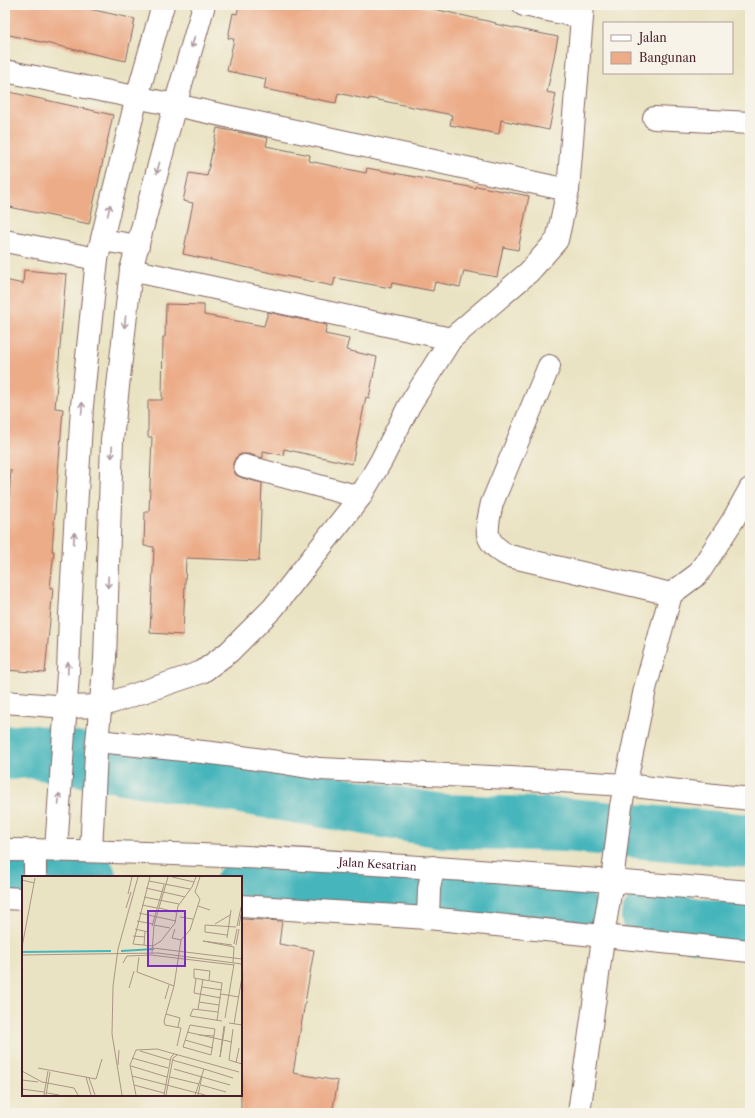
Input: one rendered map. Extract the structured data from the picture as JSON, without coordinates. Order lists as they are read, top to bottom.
{
  "streets": {
    "street": ["Jalan Kesatrian"]
  },
  "legend": ["Jalan", "Bangunan"]
}
